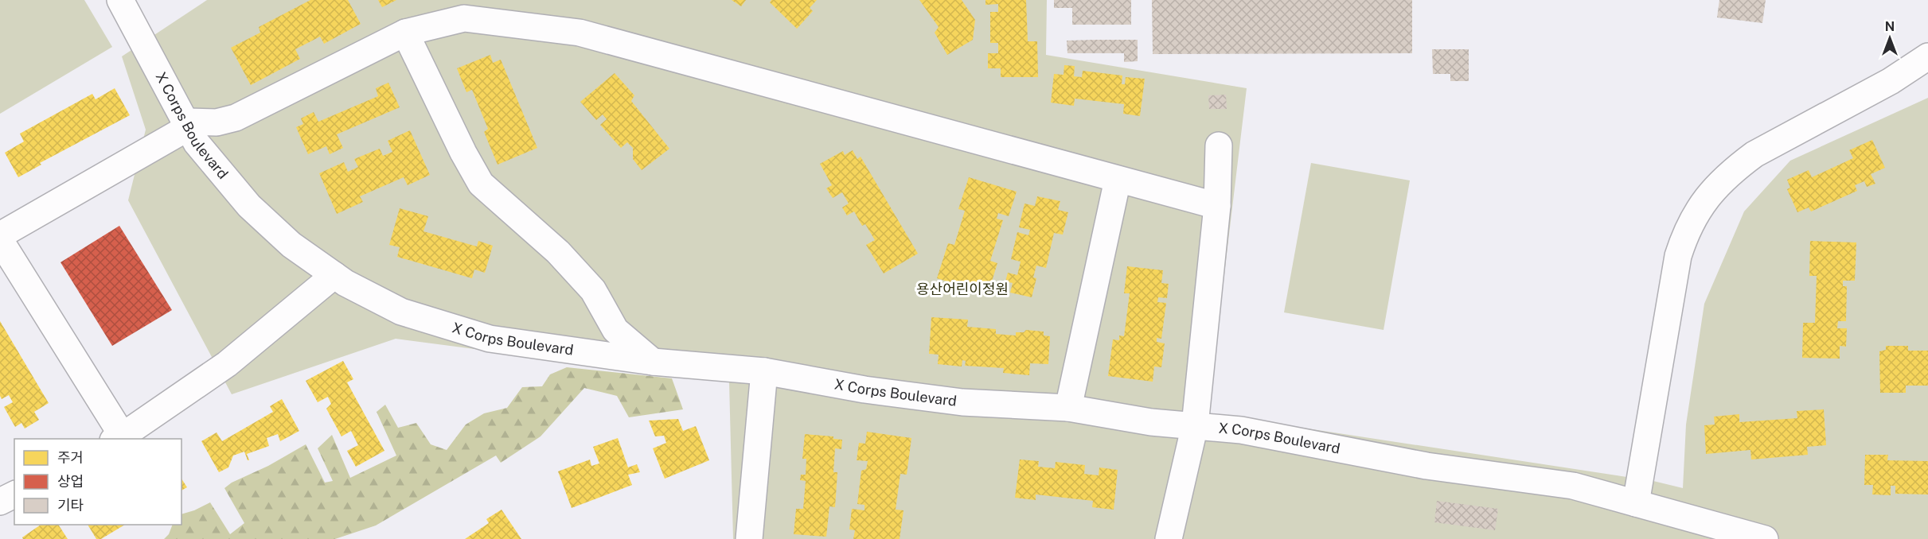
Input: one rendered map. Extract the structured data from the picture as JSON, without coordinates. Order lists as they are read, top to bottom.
{
  "streets": {
    "street": ["X Corps Boulevard"]
  },
  "parks": ["용산어린이정원"],
  "legend": ["주거", "상업", "기타"],
  "north": "top"
}
